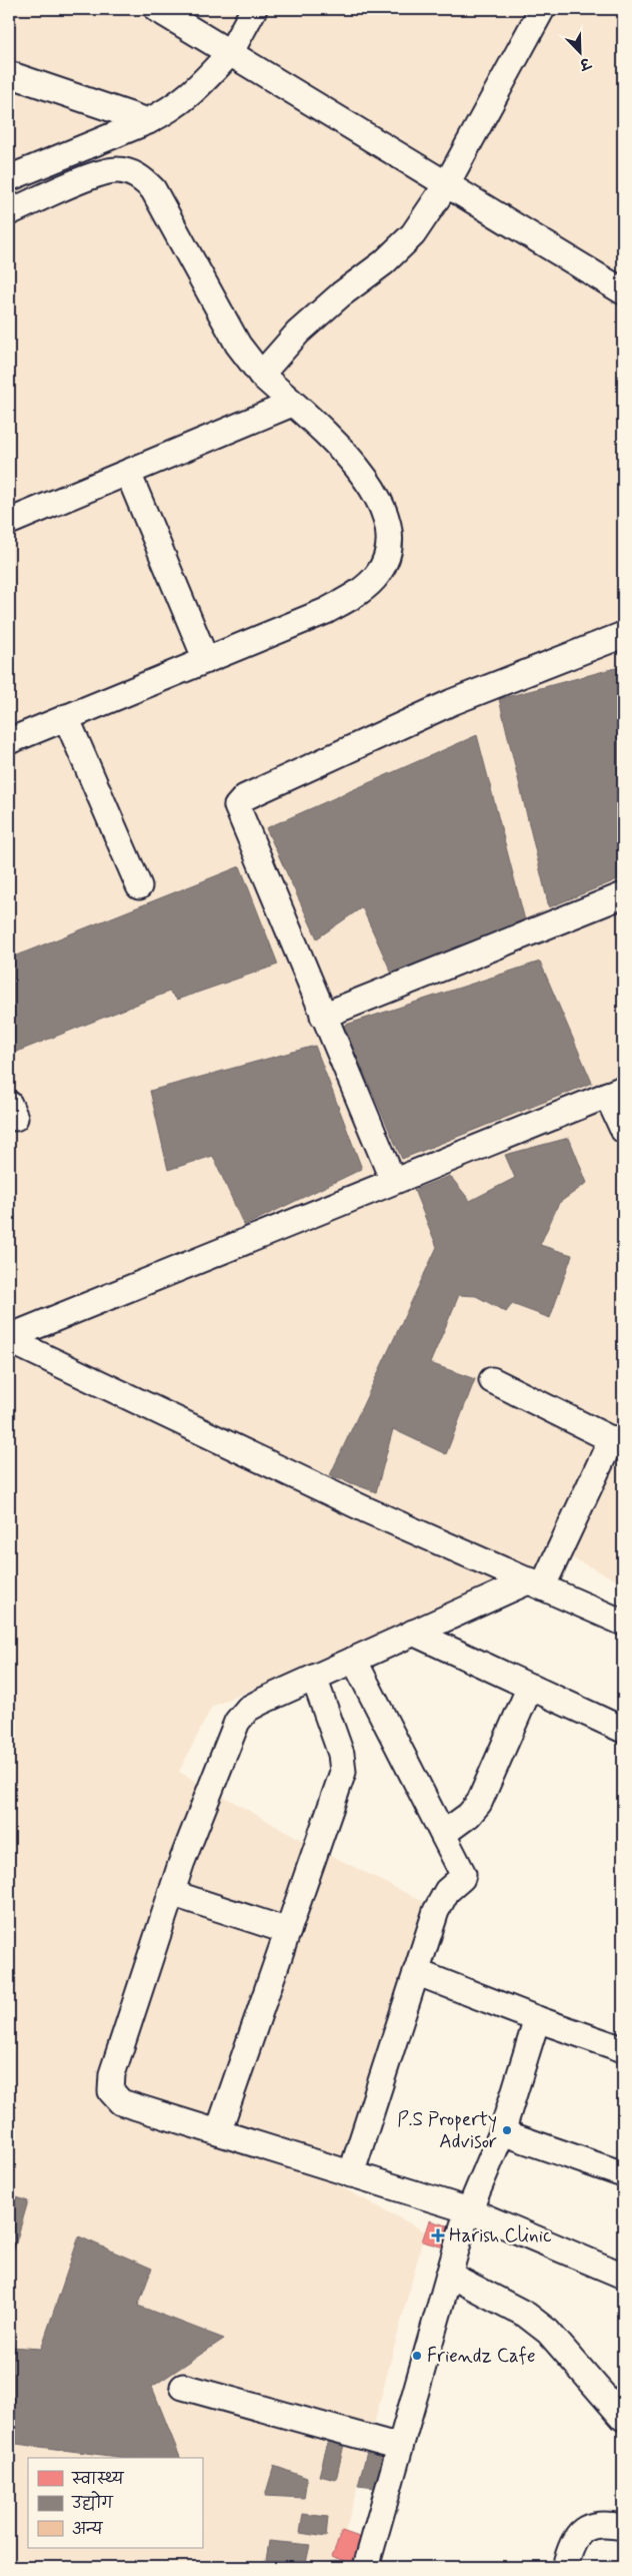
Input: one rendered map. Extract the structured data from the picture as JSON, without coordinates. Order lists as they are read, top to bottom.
{
  "places": {
    "other": ["P.S Property Advisor", "Friendz Cafe"],
    "health": ["Harish Clinic"]
  },
  "legend": ["स्वास्थ्य", "उद्योग", "अन्य"],
  "north": "bottom right"
}
